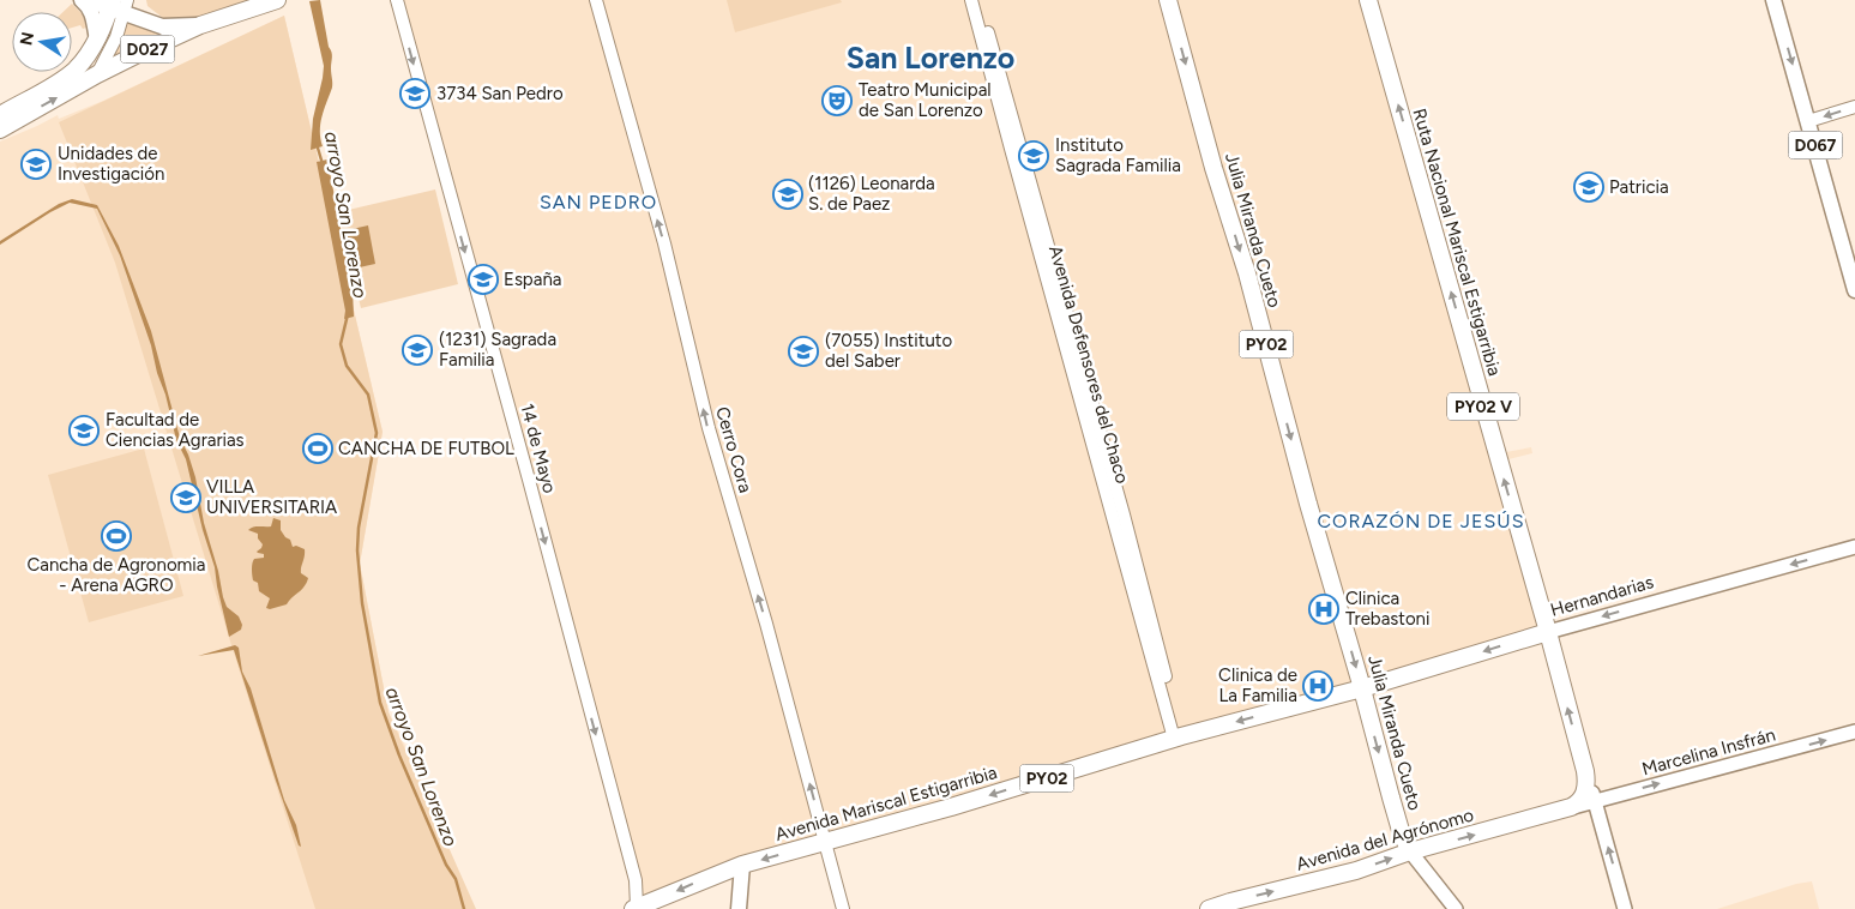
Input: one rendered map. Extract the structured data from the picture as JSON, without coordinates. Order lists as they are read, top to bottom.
{
  "streets": {
    "highway": [
      "D027",
      "Julia Miranda Cueto",
      "Ruta Nacional Mariscal Estigarribia",
      "PY02",
      "PY02 V",
      "Hernandarias",
      "Avenida Mariscal Estigarribia",
      "Avenida del Agrónomo"
    ],
    "main road": ["D067", "Marcelina Insfrán"],
    "street": ["Avenida Defensores del Chaco", "14 de Mayo", "Cerro Cora"]
  },
  "crossings": [
    ["Julia Miranda Cueto", "Hernandarias"],
    ["Julia Miranda Cueto", "Avenida Mariscal Estigarribia"],
    ["Julia Miranda Cueto", "Avenida del Agrónomo"],
    ["Ruta Nacional Mariscal Estigarribia", "PY02 V"],
    ["Ruta Nacional Mariscal Estigarribia", "Hernandarias"],
    ["PY02", "14 de Mayo"],
    ["PY02", "Avenida Mariscal Estigarribia"],
    ["Avenida Defensores del Chaco", "Avenida Mariscal Estigarribia"],
    ["PY02 V", "Marcelina Insfrán"],
    ["PY02 V", "Avenida del Agrónomo"],
    ["Cerro Cora", "Avenida Mariscal Estigarribia"],
    ["Hernandarias", "Avenida Mariscal Estigarribia"],
    ["Marcelina Insfrán", "Avenida del Agrónomo"]
  ],
  "one_way": [
    "Julia Miranda Cueto",
    "Ruta Nacional Mariscal Estigarribia",
    "14 de Mayo",
    "Cerro Cora",
    "Hernandarias",
    "Marcelina Insfrán",
    "Avenida Mariscal Estigarribia",
    "Avenida del Agrónomo"
  ],
  "districts": ["San Lorenzo", "SAN PEDRO", "CORAZÓN DE JESÚS"],
  "water": ["arroyo San Lorenzo"],
  "places": {
    "school or university": [
      "3734 San Pedro",
      "Instituto Sagrada Familia",
      "Unidades de Investigación",
      "Patricia",
      "(1126) Leonarda S. de Paez",
      "España",
      "(1231) Sagrada Familia",
      "(7055) Instituto del Saber",
      "Facultad de Ciencias Agrarias",
      "VILLA UNIVERSITARIA"
    ],
    "theatre": ["Teatro Municipal de San Lorenzo"],
    "sports": ["CANCHA DE FUTBOL", "Cancha de Agronomia - Arena AGRO"],
    "hospital": ["Clinica Trebastoni", "Clinica de La Familia"]
  },
  "north": "left"
}
